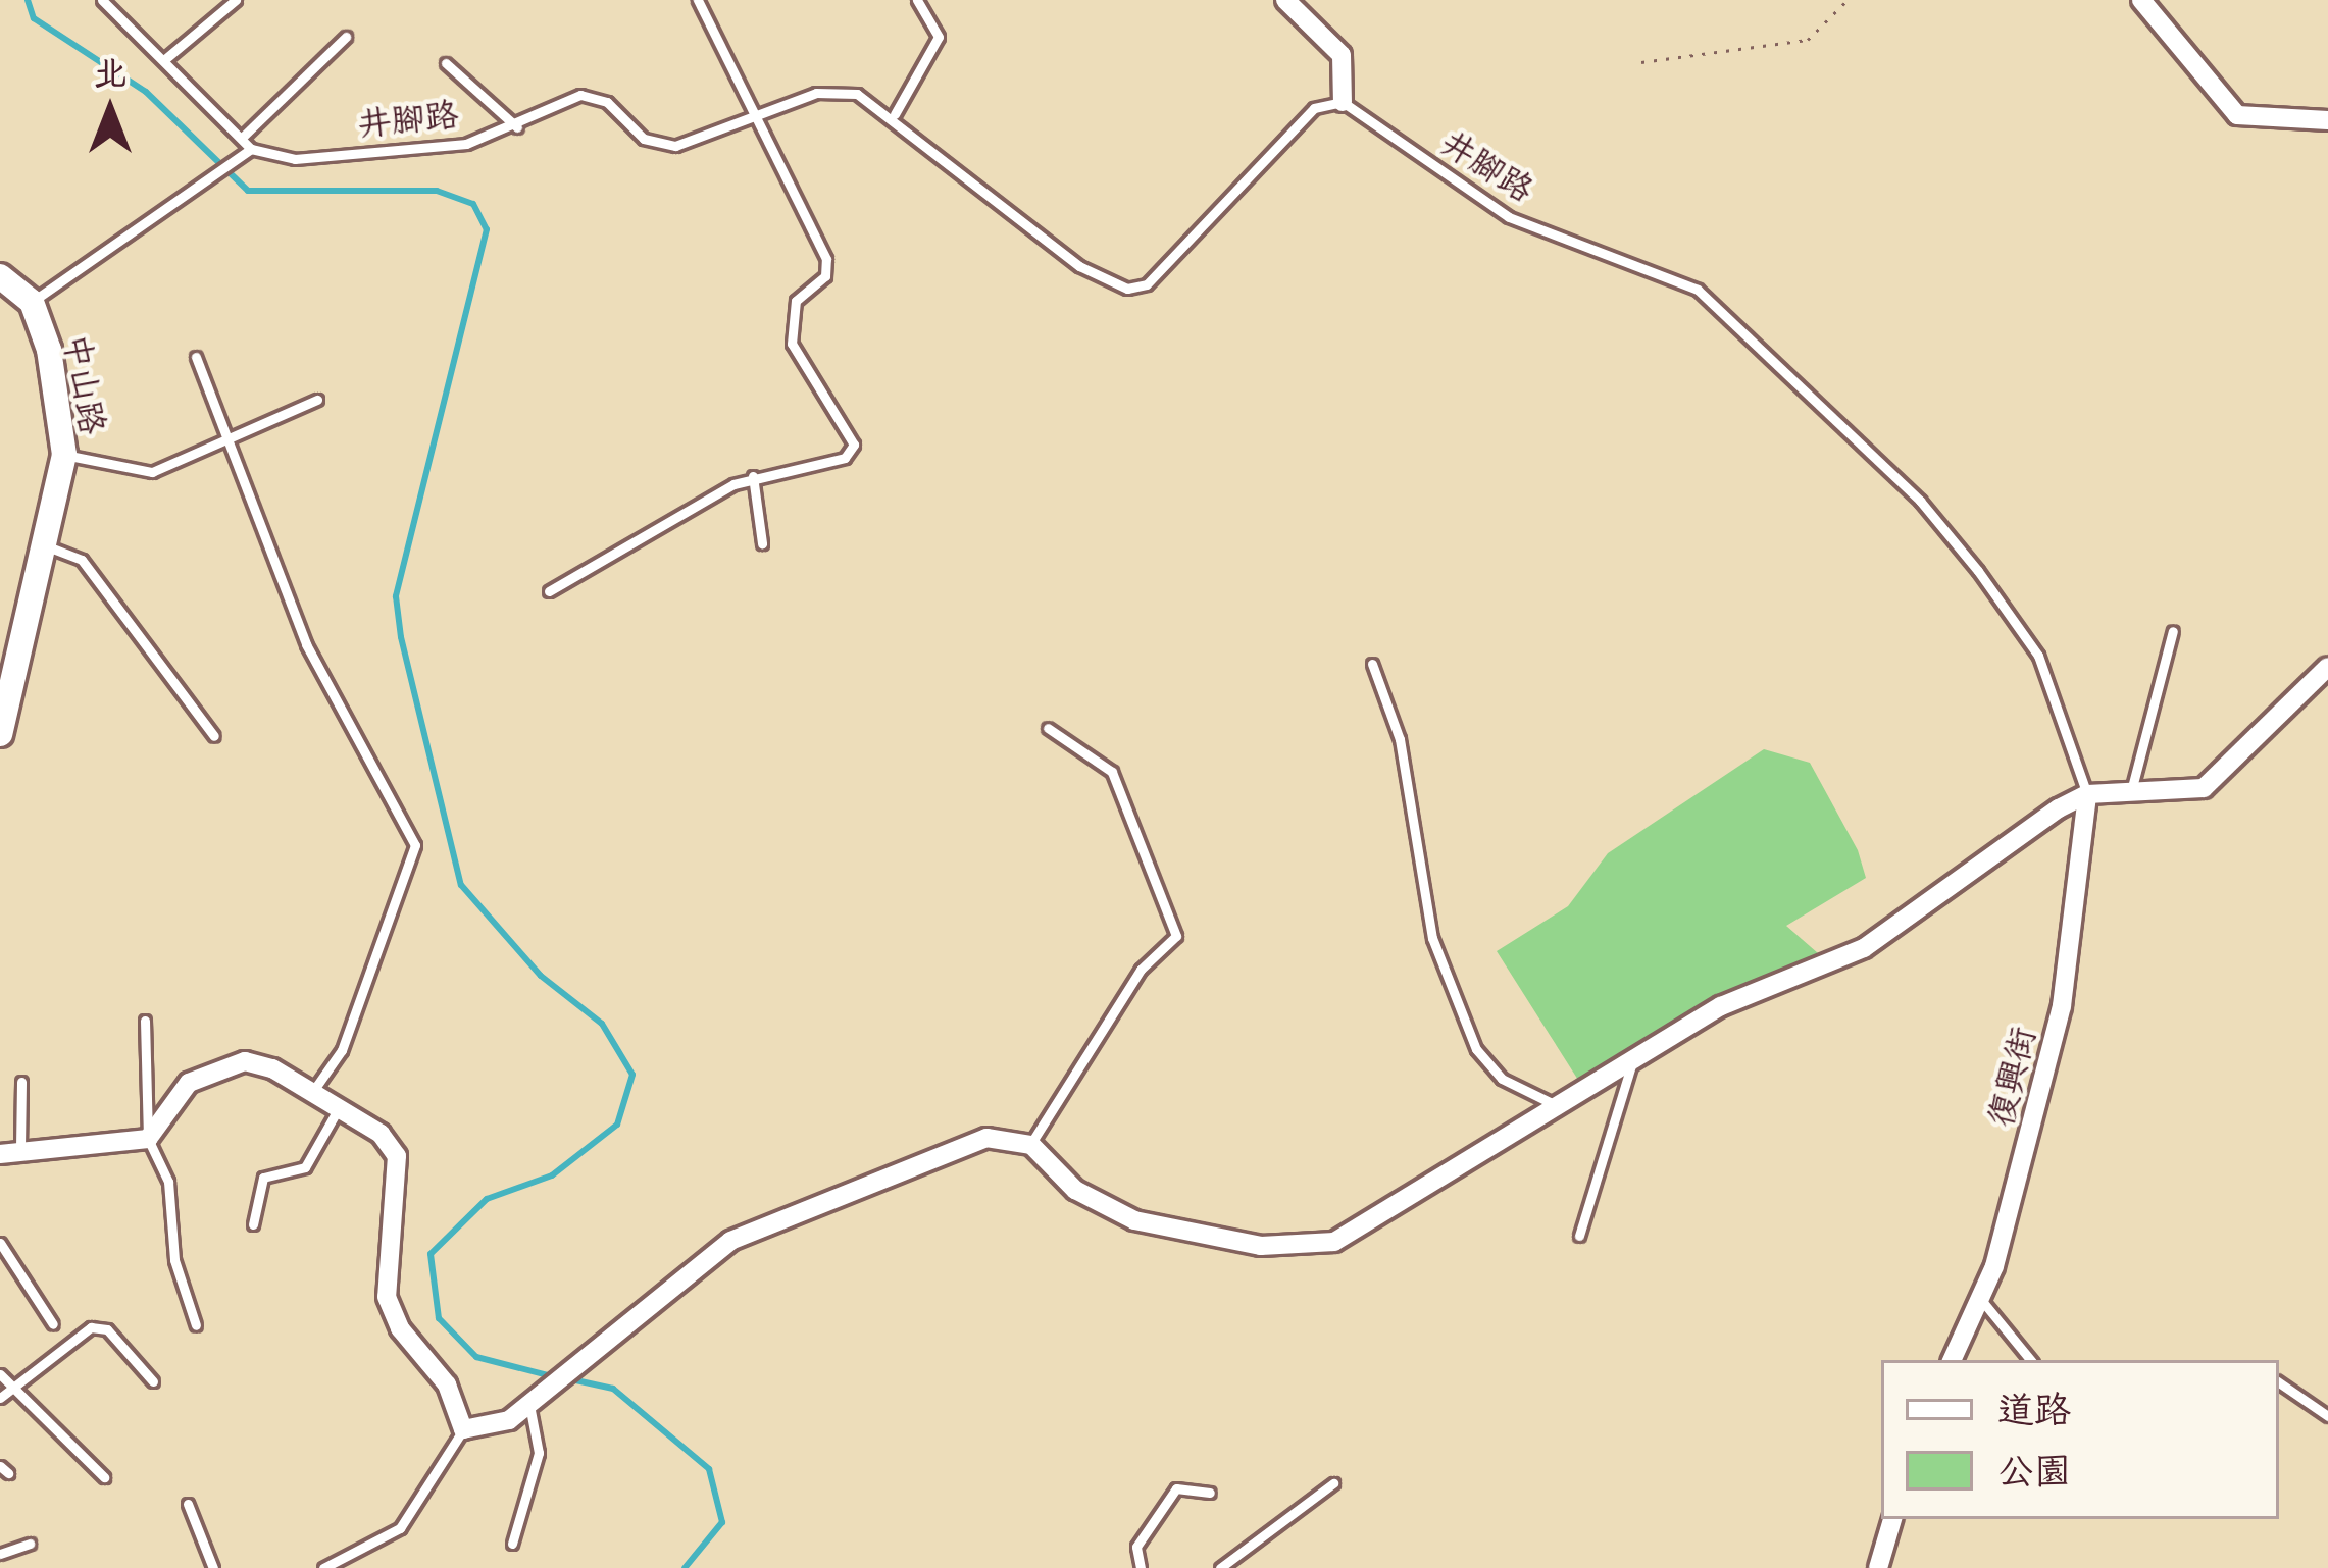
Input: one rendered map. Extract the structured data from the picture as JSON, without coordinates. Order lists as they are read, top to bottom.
{
  "streets": {
    "street": ["中山路", "復興街"],
    "lane": ["井腳路"]
  },
  "crossings": [
    ["井腳路", "復興街"]
  ],
  "legend": ["道路", "公園"],
  "north": "top"
}
